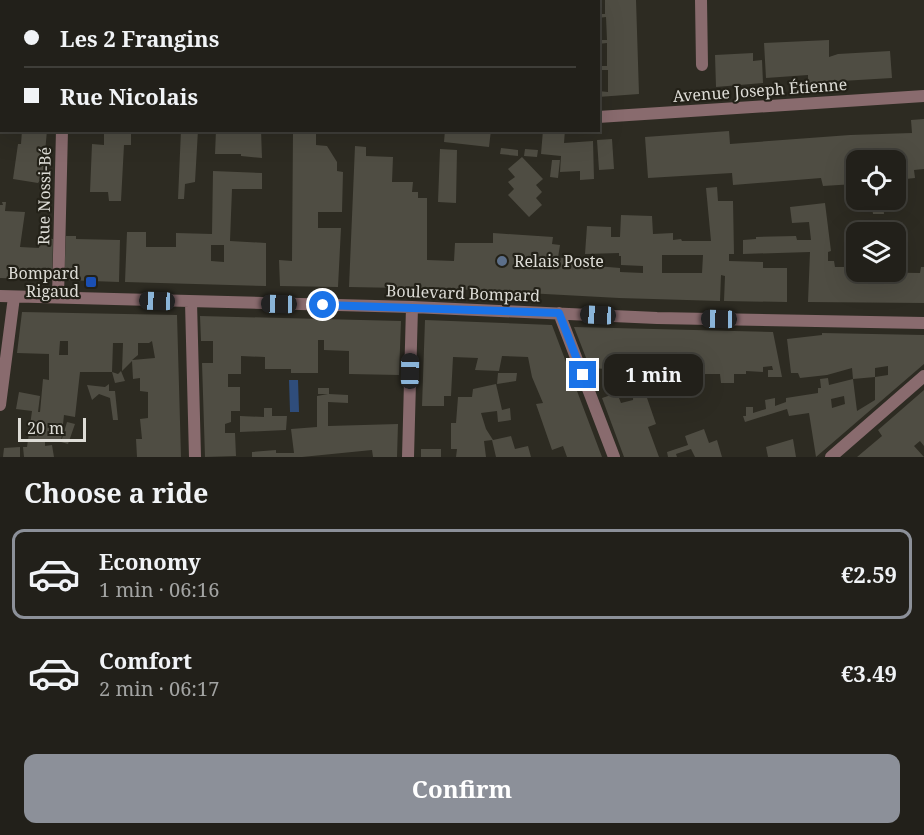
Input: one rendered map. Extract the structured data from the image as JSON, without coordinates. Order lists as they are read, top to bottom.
{
  "streets": {
    "street": ["Avenue Joseph Étienne", "Rue Nossi-Bé", "Boulevard Bompard"]
  },
  "crossings": [
    ["Rue Nossi-Bé", "Boulevard Bompard"]
  ],
  "places": {
    "other": ["Relais Poste"],
    "transit": ["Bompard Rigaud"]
  },
  "scale_bar": "20 m",
  "page": {
    "banner": ["Les 2 Frangins", "Rue Nicolais"],
    "bubble": "1 min",
    "scale": "20 m",
    "heading": "Choose a ride",
    "list": [
      {
        "name": "Economy",
        "note": "1 min · 06:16",
        "value": "€2.59"
      },
      {
        "name": "Comfort",
        "note": "2 min · 06:17",
        "value": "€3.49"
      }
    ],
    "buttons": "Confirm"
  }
}
